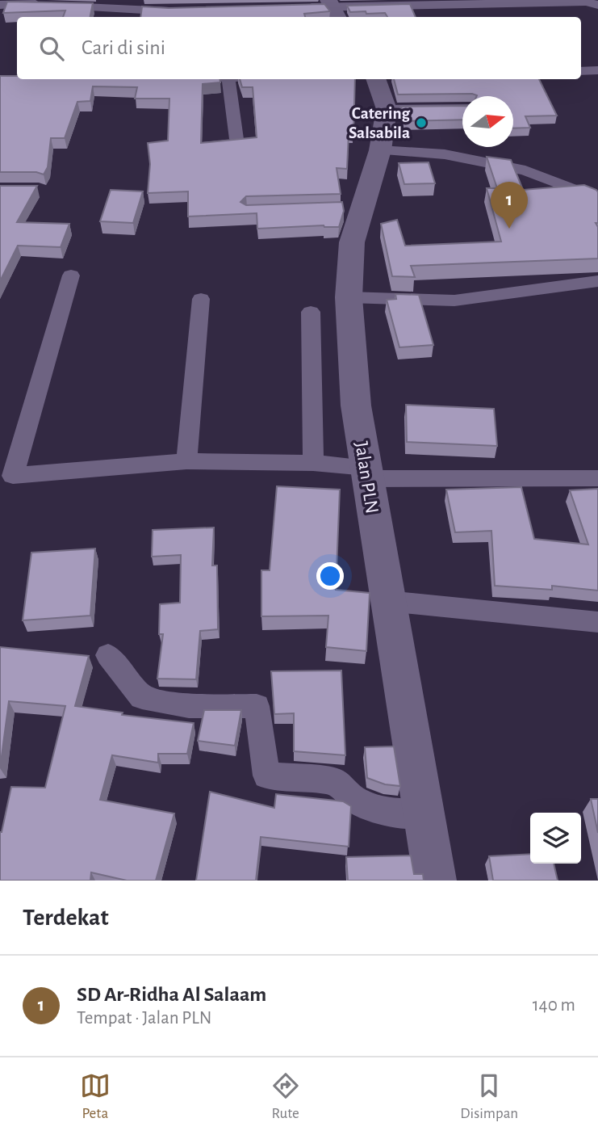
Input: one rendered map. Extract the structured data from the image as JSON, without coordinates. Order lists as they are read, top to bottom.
{
  "streets": {
    "street": ["Jalan PLN"]
  },
  "places": ["Catering Salsabila"],
  "north": "right",
  "page": {
    "search": "Cari di sini",
    "pins": "1",
    "heading": "Terdekat",
    "list": [
      {
        "mark": "1",
        "name": "SD Ar-Ridha Al Salaam",
        "note": "Tempat · Jalan PLN",
        "value": "140 m"
      }
    ],
    "nav": ["Peta", "Rute", "Disimpan"]
  }
}
